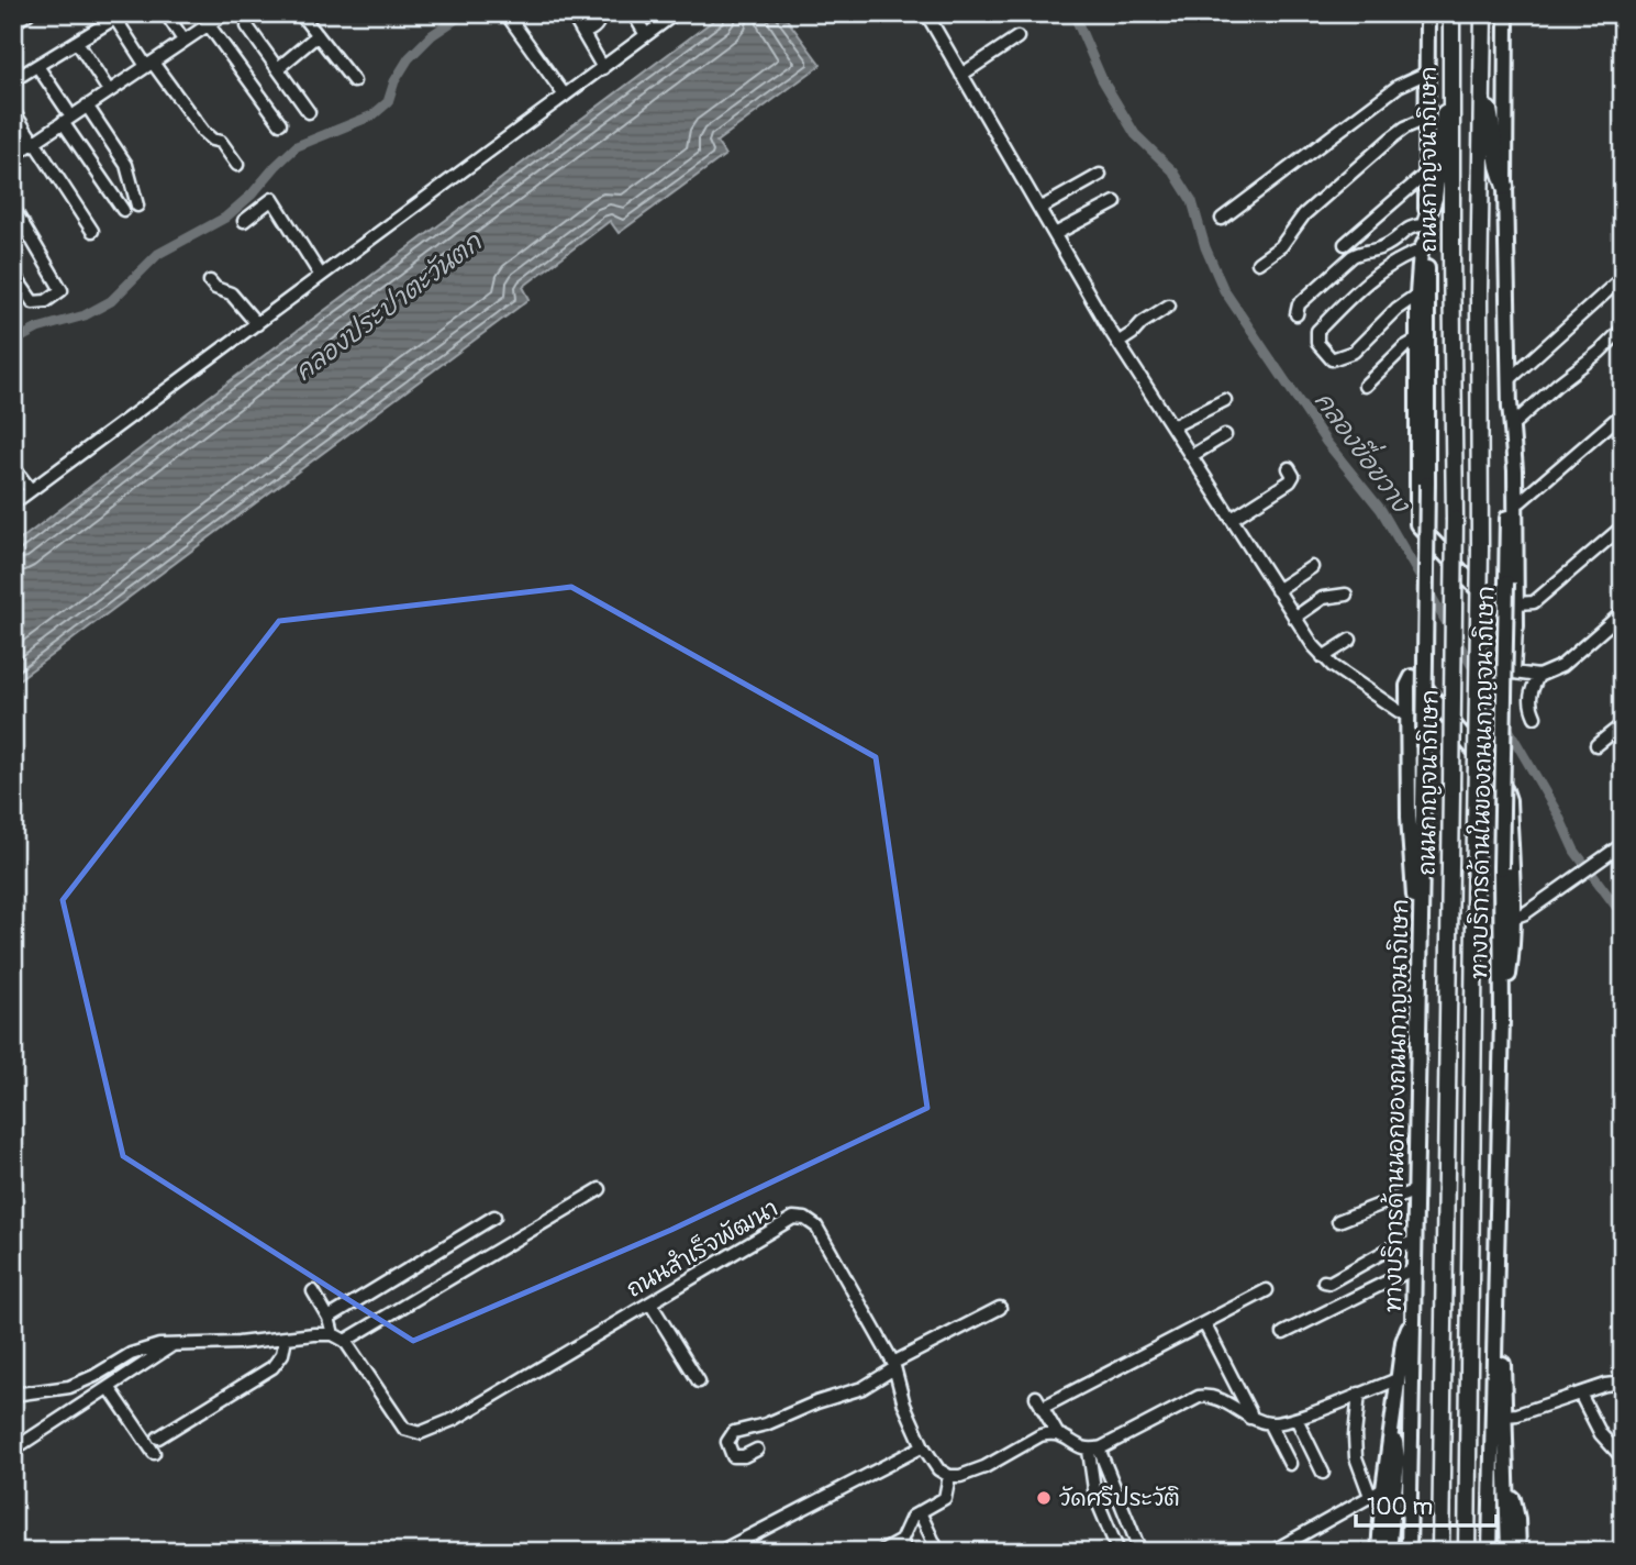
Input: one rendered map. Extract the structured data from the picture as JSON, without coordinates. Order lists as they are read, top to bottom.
{
  "streets": {
    "highway": ["ถนนกาญจนาภิเษก"],
    "main road": ["ทางบริการด้านในของถนนกาญจนาภิเษก", "ทางบริการด้านนอกของถนนกาญจนาภิเษก"],
    "street": ["ถนนสำเร็จพัฒนา"]
  },
  "water": ["คลองประปาตะวันตก", "คลองขื่อขวาง"],
  "places": ["วัดศรีประวัติ"],
  "scale_bar": "100 m"
}
